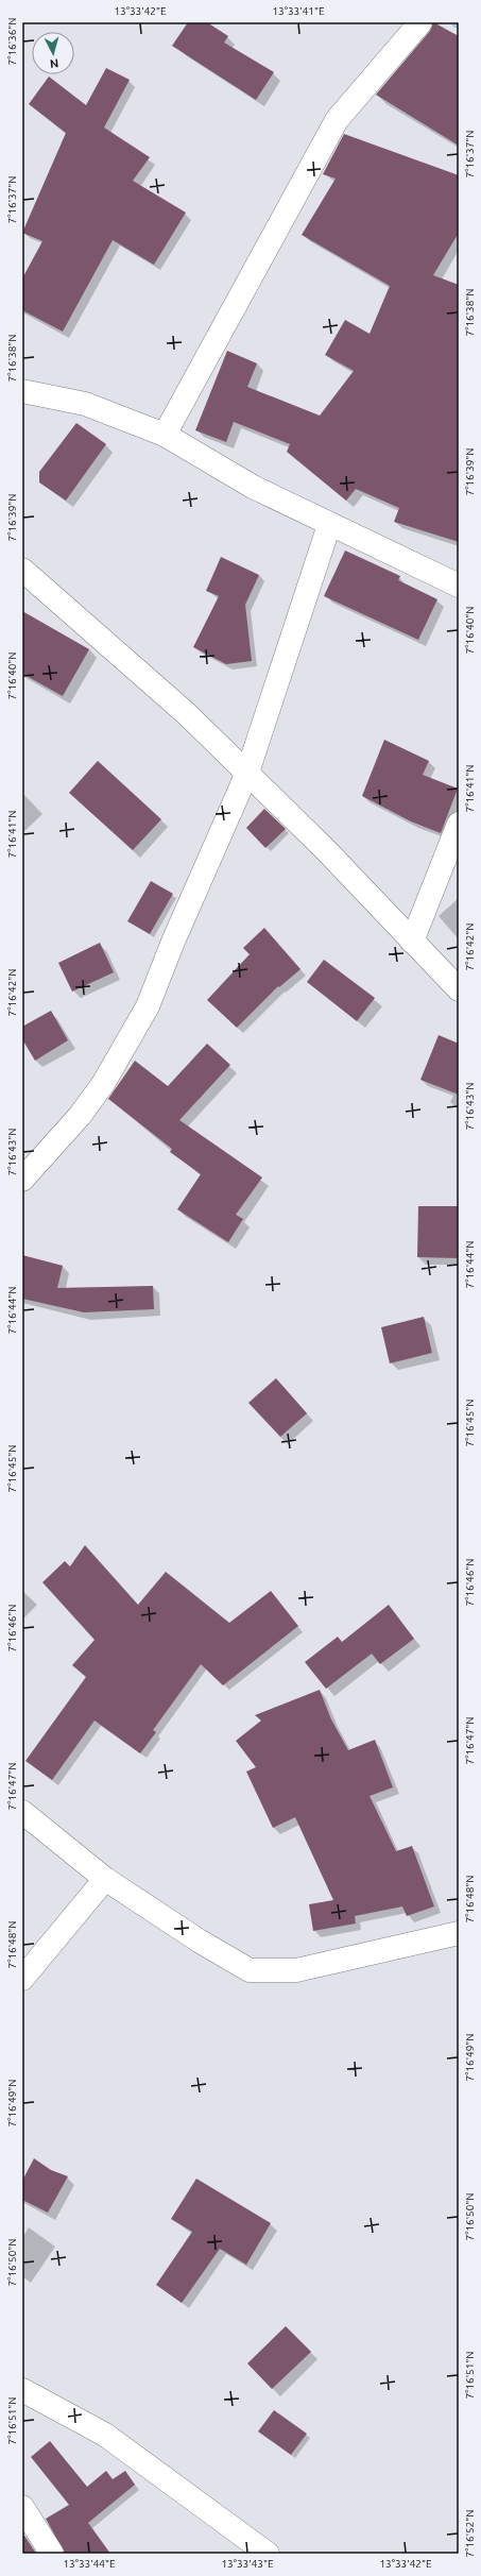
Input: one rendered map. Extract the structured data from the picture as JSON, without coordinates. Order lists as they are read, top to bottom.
{
  "north": "bottom",
  "coordinates": [
    "13°33'42\"E",
    "13°33'41\"E",
    "7°16'36\"N",
    "7°16'37\"N",
    "7°16'38\"N",
    "7°16'39\"N",
    "7°16'40\"N",
    "7°16'41\"N",
    "7°16'42\"N",
    "7°16'43\"N",
    "7°16'44\"N",
    "7°16'45\"N",
    "7°16'46\"N",
    "7°16'47\"N",
    "7°16'48\"N",
    "7°16'49\"N",
    "7°16'50\"N",
    "7°16'51\"N",
    "7°16'52\"N",
    "13°33'44\"E",
    "13°33'43\"E"
  ]
}
